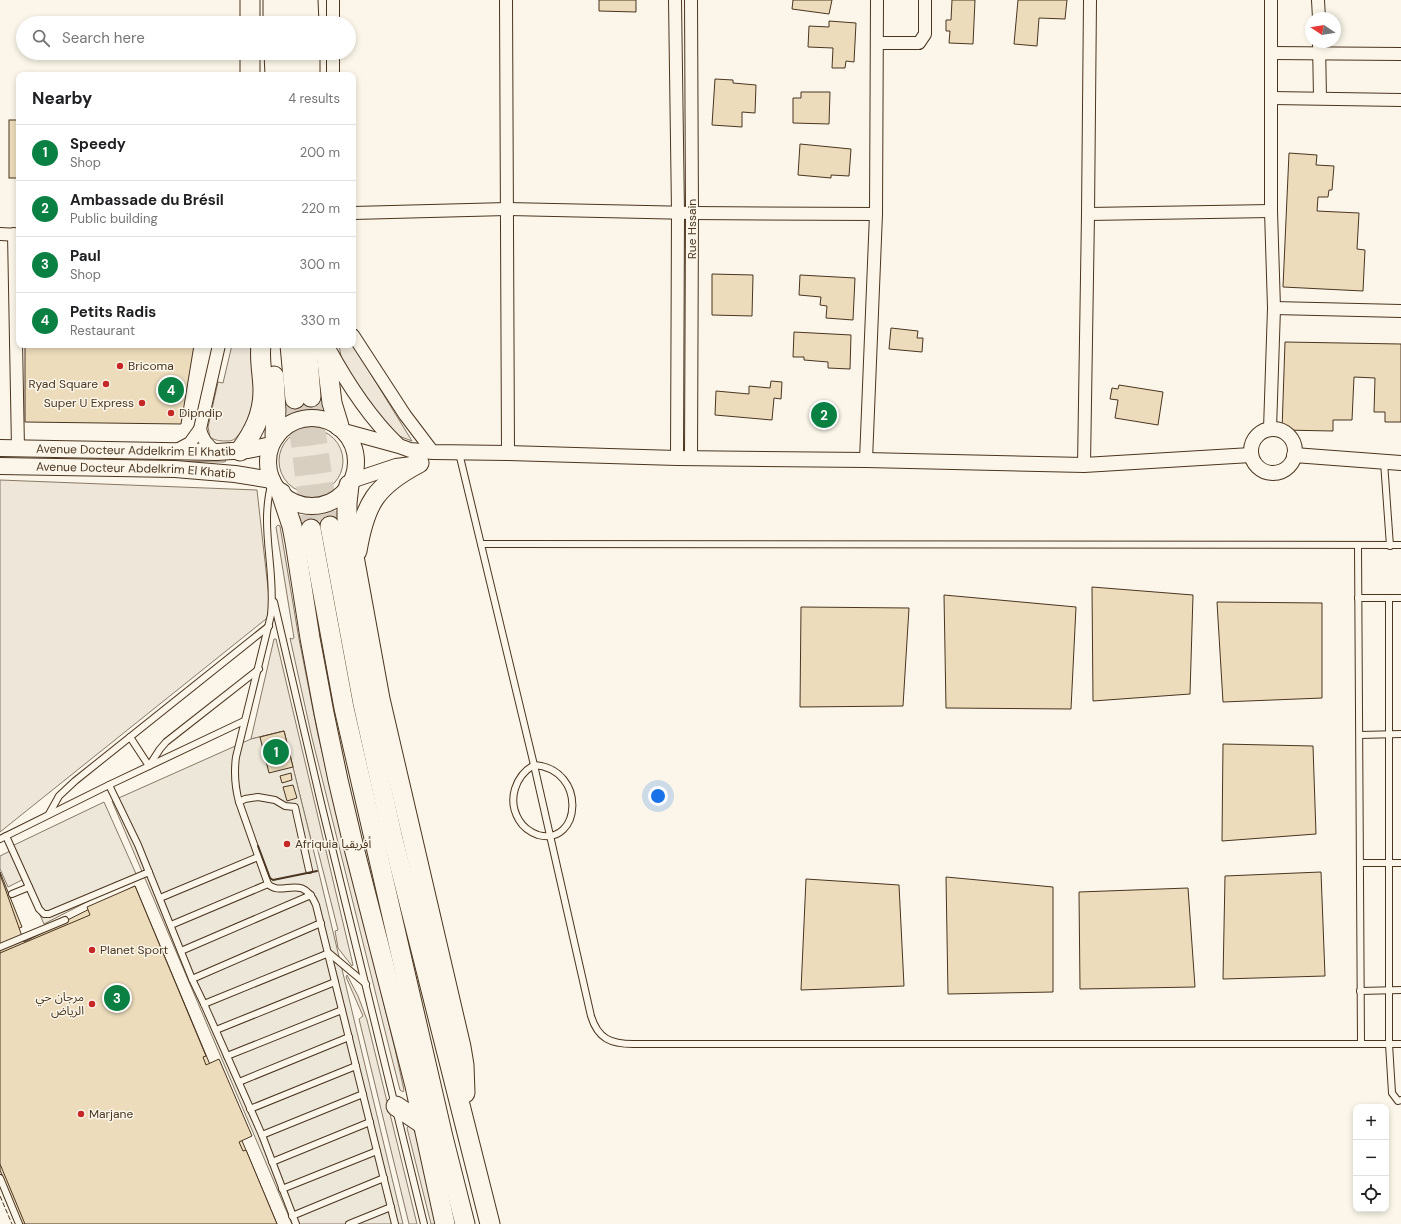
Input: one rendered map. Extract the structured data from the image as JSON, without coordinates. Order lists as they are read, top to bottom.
{
  "streets": {
    "main road": ["Avenue Docteur Addelkrim El Khatib", "Avenue Docteur Abdelkrim El Khatib"],
    "street": ["Rue Hssain"]
  },
  "crossings": [
    ["Avenue Docteur Addelkrim El Khatib", "Avenue Docteur Abdelkrim El Khatib"]
  ],
  "places": [
    "Bricoma",
    "Ryad Square",
    "Super U Express",
    "Dipndip",
    "Afriquia أفريقيا",
    "Planet Sport",
    "مرجان حي الرياض",
    "Marjane"
  ],
  "north": "left",
  "page": {
    "search": "Search here",
    "heading": ["Nearby", "4 results"],
    "list": [
      {
        "mark": "1",
        "name": "Speedy",
        "note": "Shop",
        "value": "200 m"
      },
      {
        "mark": "2",
        "name": "Ambassade du Brésil",
        "note": "Public building",
        "value": "220 m"
      },
      {
        "mark": "3",
        "name": "Paul",
        "note": "Shop",
        "value": "300 m"
      },
      {
        "mark": "4",
        "name": "Petits Radis",
        "note": "Restaurant",
        "value": "330 m"
      }
    ],
    "pins": [
      "4",
      "2",
      "1",
      "3"
    ],
    "map_buttons": ["+", "−"]
  }
}
